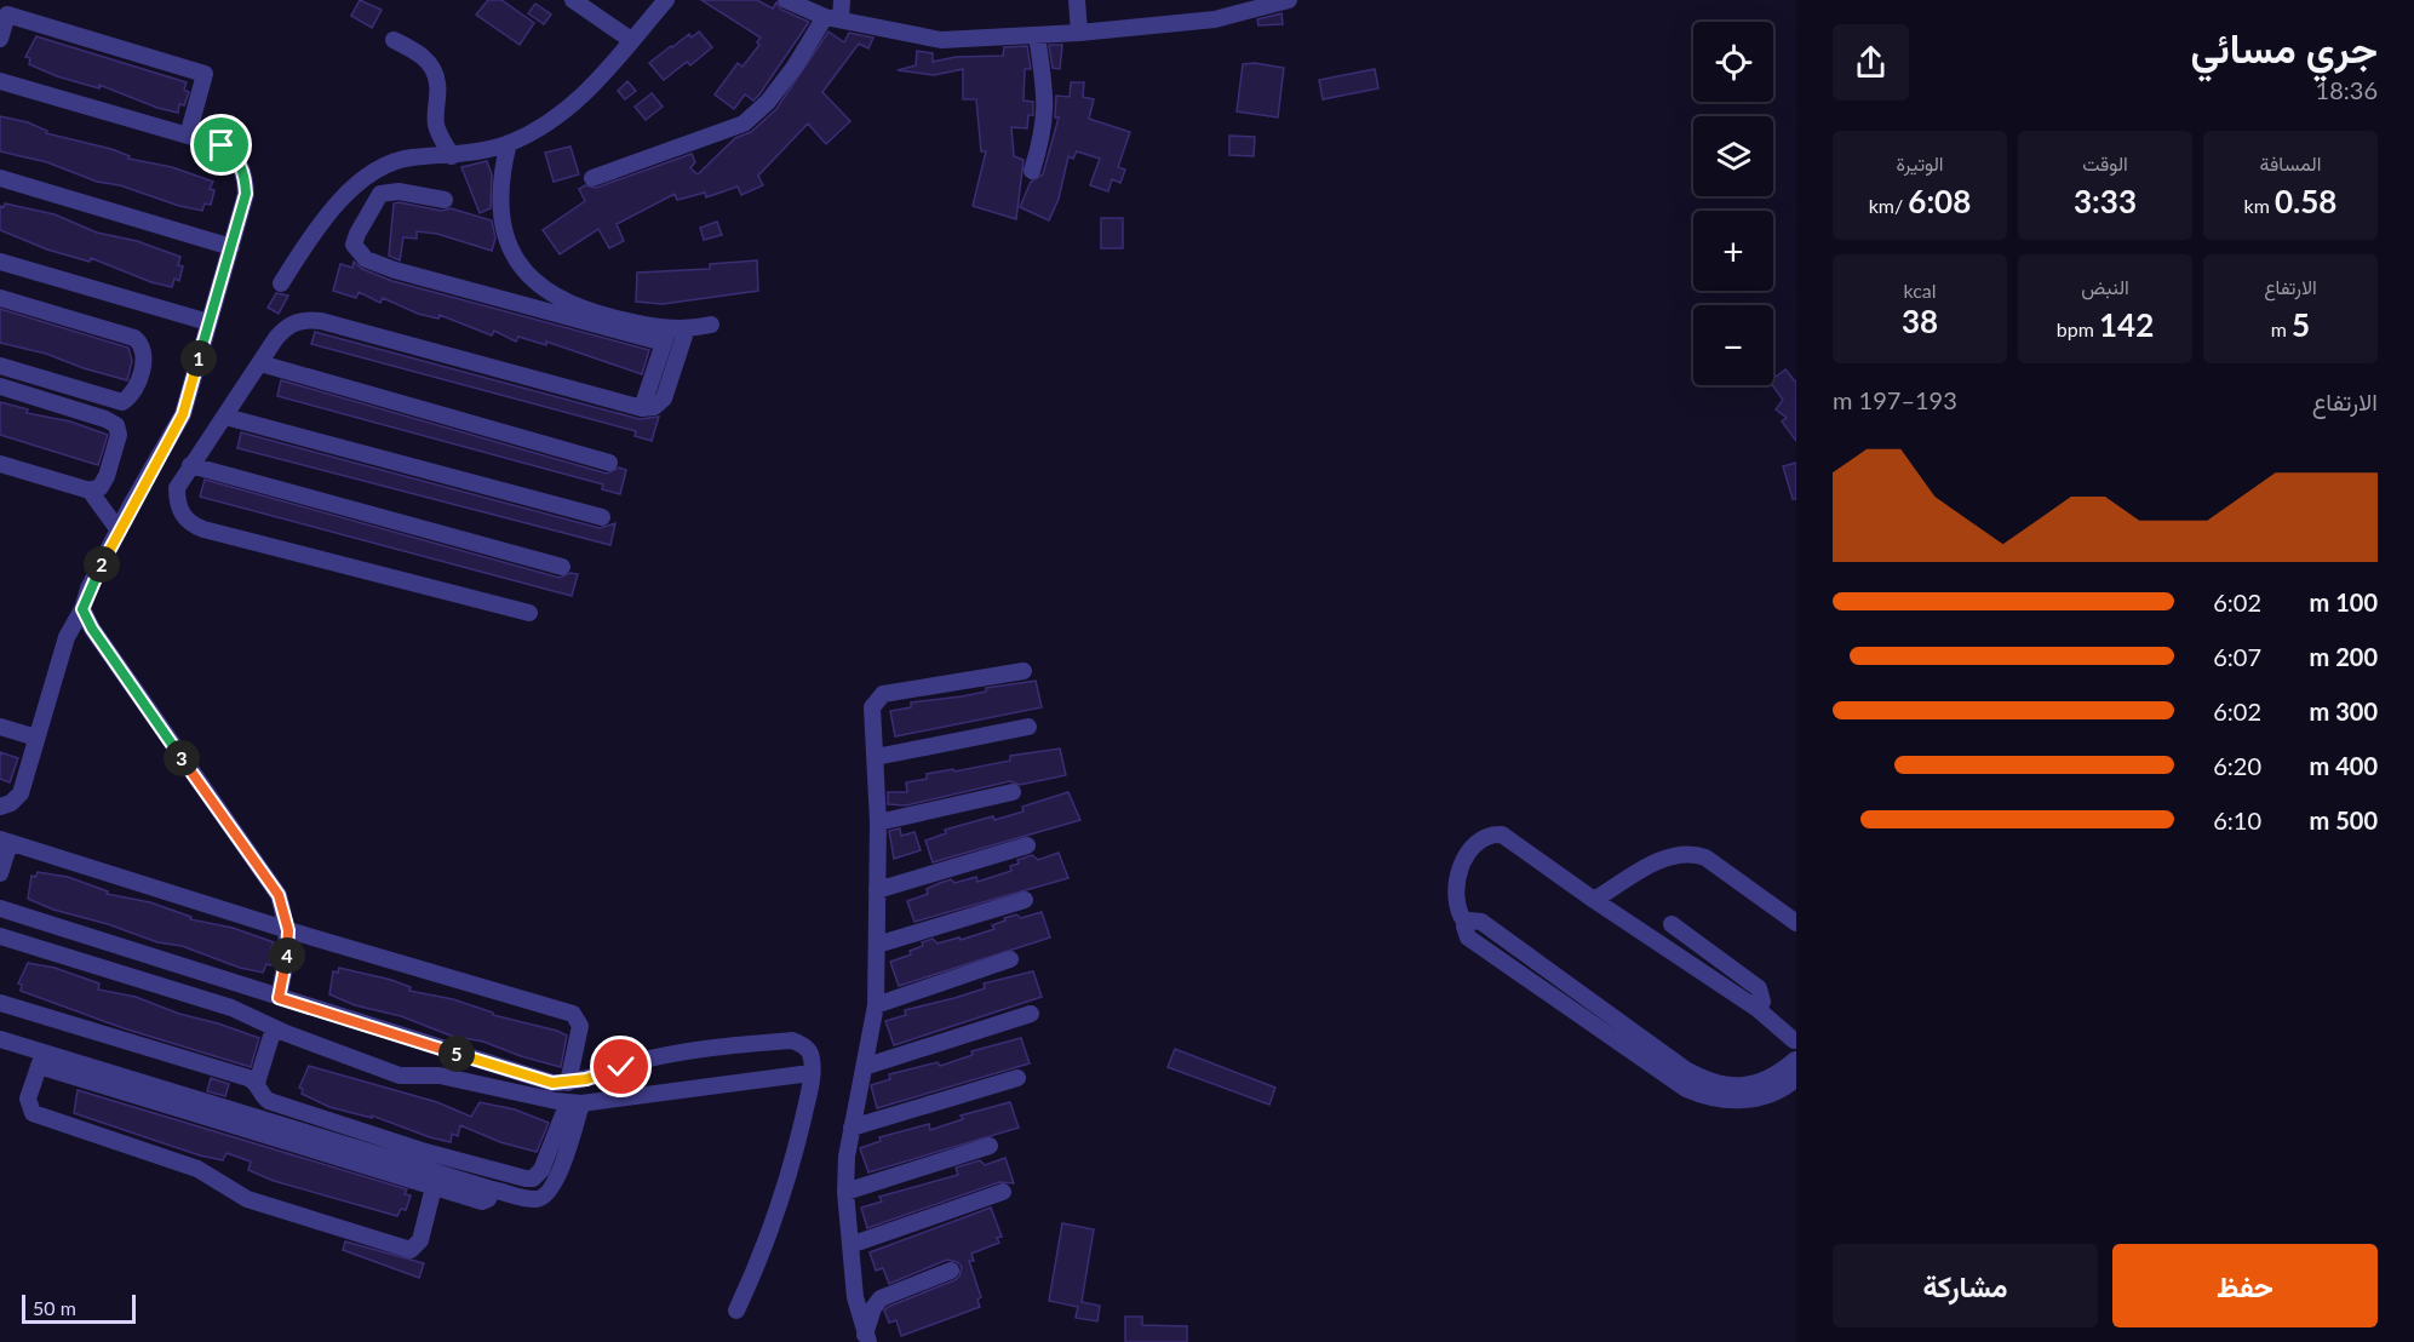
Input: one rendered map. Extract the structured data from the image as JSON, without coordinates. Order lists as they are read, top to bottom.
{
  "scale_bar": "50 m",
  "page": {
    "heading": ["جري مسائي", "18:36"],
    "map_buttons": ["+", "−"],
    "stats": [
      ["المسافة", "0.58 km"],
      ["الوقت", "3:33"],
      ["الوتيرة", "6:08 /km"],
      ["الارتفاع", "5 m"],
      ["النبض", "142 bpm"],
      ["kcal", "38"]
    ],
    "pins": [
      "1",
      "2",
      "3",
      "4",
      "5"
    ],
    "chart": ["الارتفاع", "193–197 m"],
    "list": [
      {
        "name": "100 m",
        "note": "6:02"
      },
      {
        "name": "200 m",
        "note": "6:07"
      },
      {
        "name": "300 m",
        "note": "6:02"
      },
      {
        "name": "400 m",
        "note": "6:20"
      },
      {
        "name": "500 m",
        "note": "6:10"
      }
    ],
    "buttons": ["حفظ", "مشاركة"],
    "scale": "50 m"
  }
}
